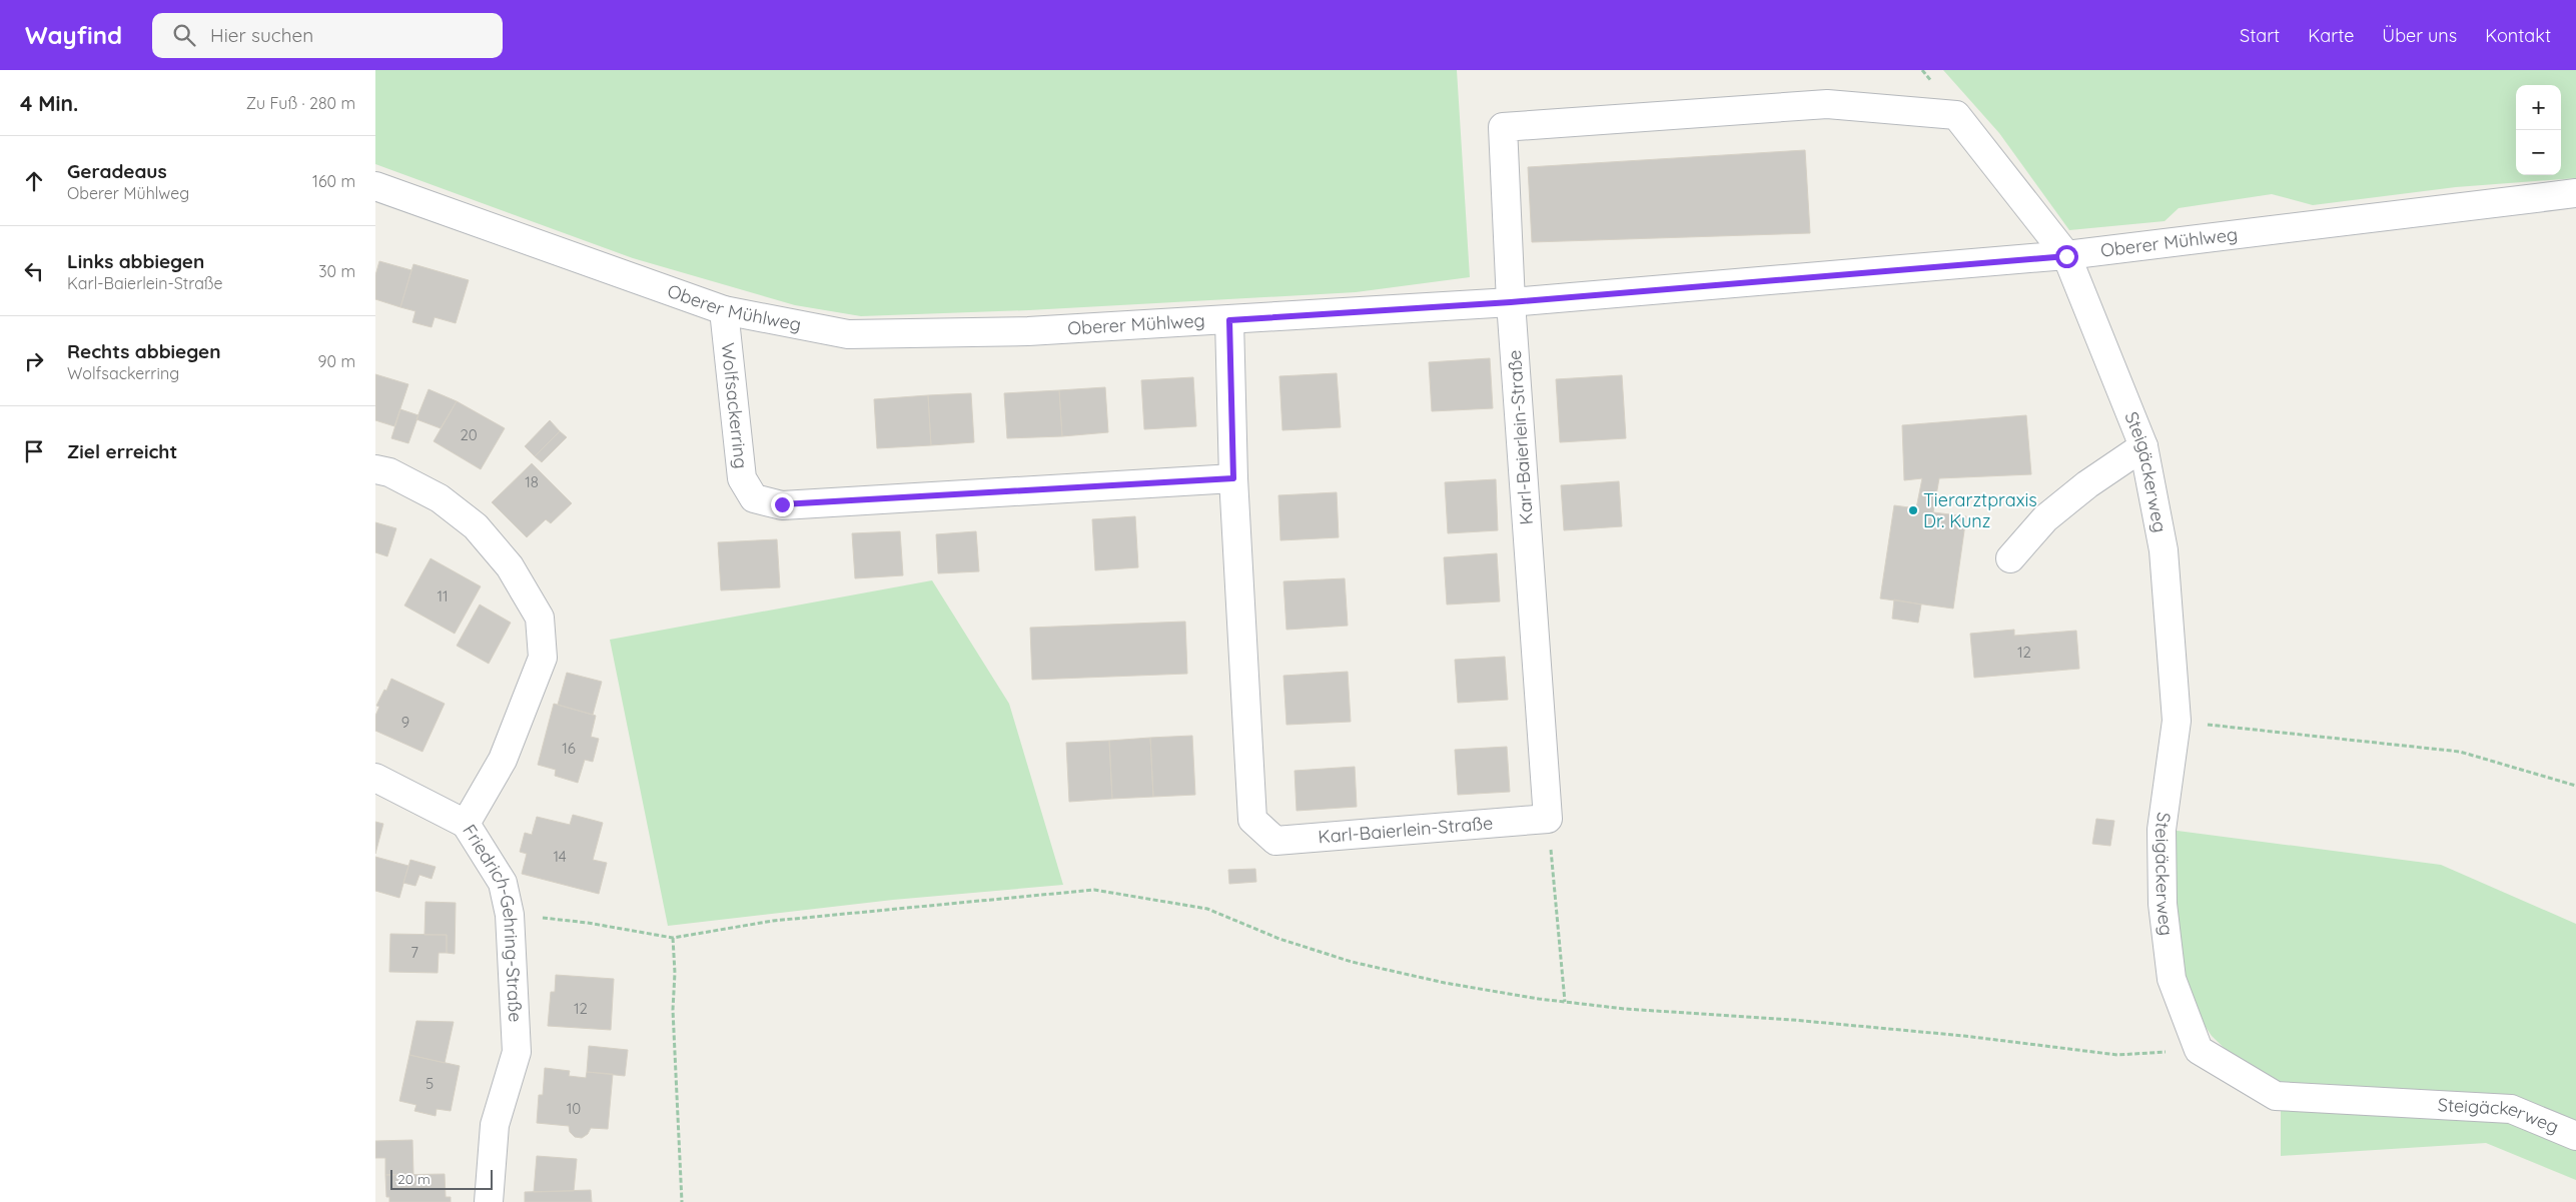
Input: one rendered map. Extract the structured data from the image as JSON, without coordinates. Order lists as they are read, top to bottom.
{
  "streets": {
    "street": [
      "Oberer Mühlweg",
      "Wolfsackerring",
      "Karl-Baierlein-Straße",
      "Steigäckerweg",
      "Friedrich-Gehring-Straße"
    ]
  },
  "crossings": [
    ["Oberer Mühlweg", "Wolfsackerring"],
    ["Oberer Mühlweg", "Karl-Baierlein-Straße"],
    ["Oberer Mühlweg", "Steigäckerweg"],
    ["Wolfsackerring", "Karl-Baierlein-Straße"],
    ["Karl-Baierlein-Straße", "Steigäckerweg"]
  ],
  "places": ["Tierarztpraxis Dr. Kunz"],
  "house_numbers": [
    "20",
    "18",
    "11",
    "12",
    "9",
    "16",
    "14",
    "7",
    "12",
    "5",
    "10"
  ],
  "scale_bar": "20 m",
  "page": {
    "header": "Wayfind",
    "search": "Hier suchen",
    "nav": [
      "Start",
      "Karte",
      "Über uns",
      "Kontakt"
    ],
    "heading": ["4 Min.", "Zu Fuß · 280 m"],
    "map_buttons": ["+", "−"],
    "list": [
      ["Geradeaus", "Oberer Mühlweg", "160 m"],
      ["Links abbiegen", "Karl-Baierlein-Straße", "30 m"],
      ["Rechts abbiegen", "Wolfsackerring", "90 m"],
      "Ziel erreicht"
    ],
    "scale": "20 m"
  }
}
